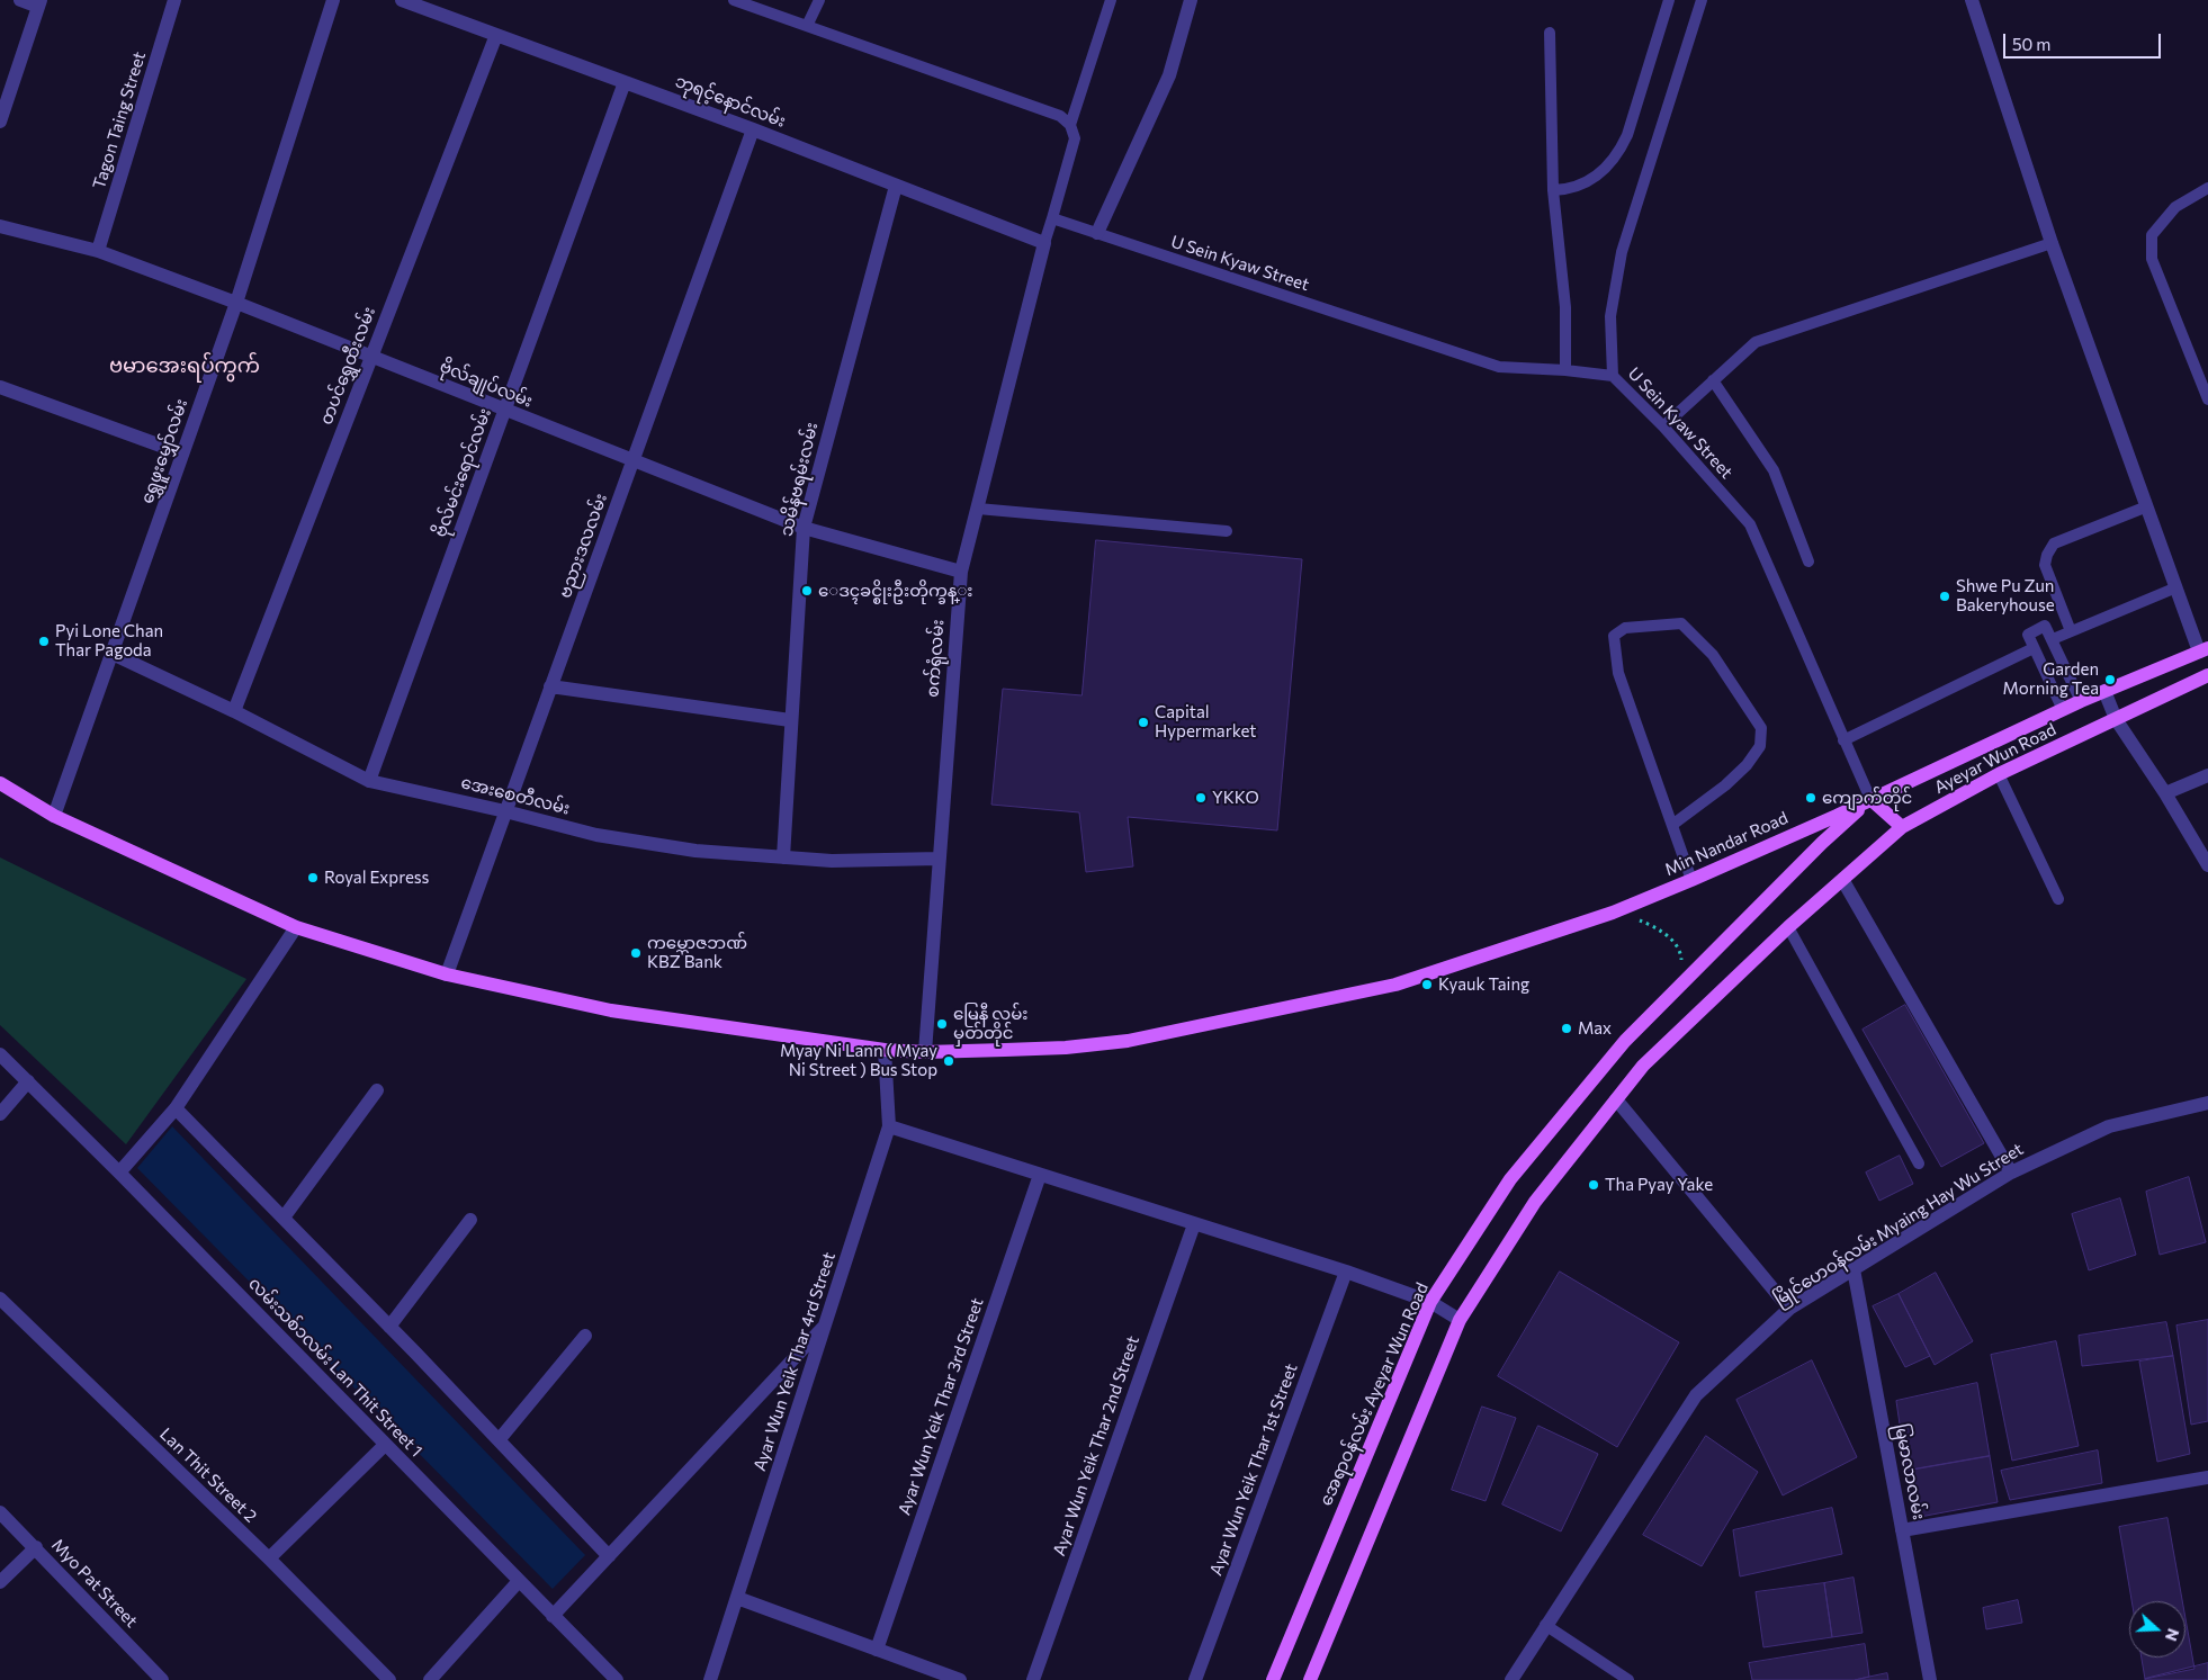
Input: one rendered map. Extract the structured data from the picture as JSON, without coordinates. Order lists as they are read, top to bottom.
{
  "streets": {
    "main road": ["Ayeyar Wun Road", "Min Nandar Road", "အေရာဝန်လမ်း Ayeyar Wun Road"],
    "street": [
      "ဘုရင့်နောင်လမ်း",
      "Tagon Taing Street",
      "တပင်ရွှေထီးလမ်း",
      "ဗိုလ်ချုပ်လမ်း",
      "ရွှေဖူးမျှော်လမ်း",
      "ဗိုလ်မင်းရောင်လမ်း",
      "သမိန်ဗရမ်းလမ်း",
      "ဗညားဒလလမ်း",
      "စက်ရုံလမ်း",
      "အေးစေတီလမ်း",
      "မြိုင်ဟေဝန်လမ်း Myaing Hay Wu Street",
      "Ayar Wun Yeik Thar 4rd Street",
      "လမ်းသစ်၁လမ်း Lan Thit Street 1",
      "Ayar Wun Yeik Thar 3rd Street",
      "Ayar Wun Yeik Thar 2nd Street",
      "Ayar Wun Yeik Thar 1st Street",
      "မြမာလာလမ်း",
      "Lan Thit Street 2",
      "Myo Pat Street"
    ],
    "lane": ["U Sein Kyaw Street"]
  },
  "crossings": [
    ["ဘုရင့်နောင်လမ်း", "တပင်ရွှေထီးလမ်း"],
    ["ဘုရင့်နောင်လမ်း", "ဗိုလ်မင်းရောင်လမ်း"],
    ["ဘုရင့်နောင်လမ်း", "သမိန်ဗရမ်းလမ်း"],
    ["ဘုရင့်နောင်လမ်း", "ဗညားဒလလမ်း"],
    ["ဘုရင့်နောင်လမ်း", "စက်ရုံလမ်း"],
    ["Tagon Taing Street", "ဗိုလ်ချုပ်လမ်း"],
    ["U Sein Kyaw Street", "Min Nandar Road"],
    ["တပင်ရွှေထီးလမ်း", "ဗိုလ်ချုပ်လမ်း"],
    ["တပင်ရွှေထီးလမ်း", "အေးစေတီလမ်း"],
    ["ဗိုလ်ချုပ်လမ်း", "ရွှေဖူးမျှော်လမ်း"],
    ["ဗိုလ်ချုပ်လမ်း", "ဗိုလ်မင်းရောင်လမ်း"],
    ["ဗိုလ်ချုပ်လမ်း", "သမိန်ဗရမ်းလမ်း"],
    ["ဗိုလ်ချုပ်လမ်း", "ဗညားဒလလမ်း"],
    ["ဗိုလ်ချုပ်လမ်း", "စက်ရုံလမ်း"],
    ["ရွှေဖူးမျှော်လမ်း", "အေးစေတီလမ်း"],
    ["ရွှေဖူးမျှော်လမ်း", "Min Nandar Road"],
    ["ဗိုလ်မင်းရောင်လမ်း", "အေးစေတီလမ်း"],
    ["သမိန်ဗရမ်းလမ်း", "အေးစေတီလမ်း"],
    ["ဗညားဒလလမ်း", "အေးစေတီလမ်း"],
    ["ဗညားဒလလမ်း", "Min Nandar Road"],
    ["စက်ရုံလမ်း", "အေးစေတီလမ်း"],
    ["စက်ရုံလမ်း", "Min Nandar Road"],
    ["Ayeyar Wun Road", "Min Nandar Road"],
    ["Min Nandar Road", "Ayar Wun Yeik Thar 4rd Street"],
    ["မြိုင်ဟေဝန်လမ်း Myaing Hay Wu Street", "မြမာလာလမ်း"]
  ],
  "districts": ["ဗမာအေးရပ်ကွက်"],
  "places": [
    "ေဒၚခင္စိုးဦးတိုက္ခန္း",
    "Shwe Pu Zun Bakeryhouse",
    "Pyi Lone Chan Thar Pagoda",
    "Garden Morning Tea",
    "Capital Hypermarket",
    "YKKO",
    "ကျောက်တိုင်",
    "Royal Express",
    "ကမ္ဘောဇဘဏ် KBZ Bank",
    "Kyauk Taing",
    "မြေနီ လမ်း မှတ်တိုင်",
    "Max",
    "Myay Ni Lann ( Myay Ni Street ) Bus Stop",
    "Tha Pyay Yake"
  ],
  "scale_bar": "50 m",
  "north": "right"
}
